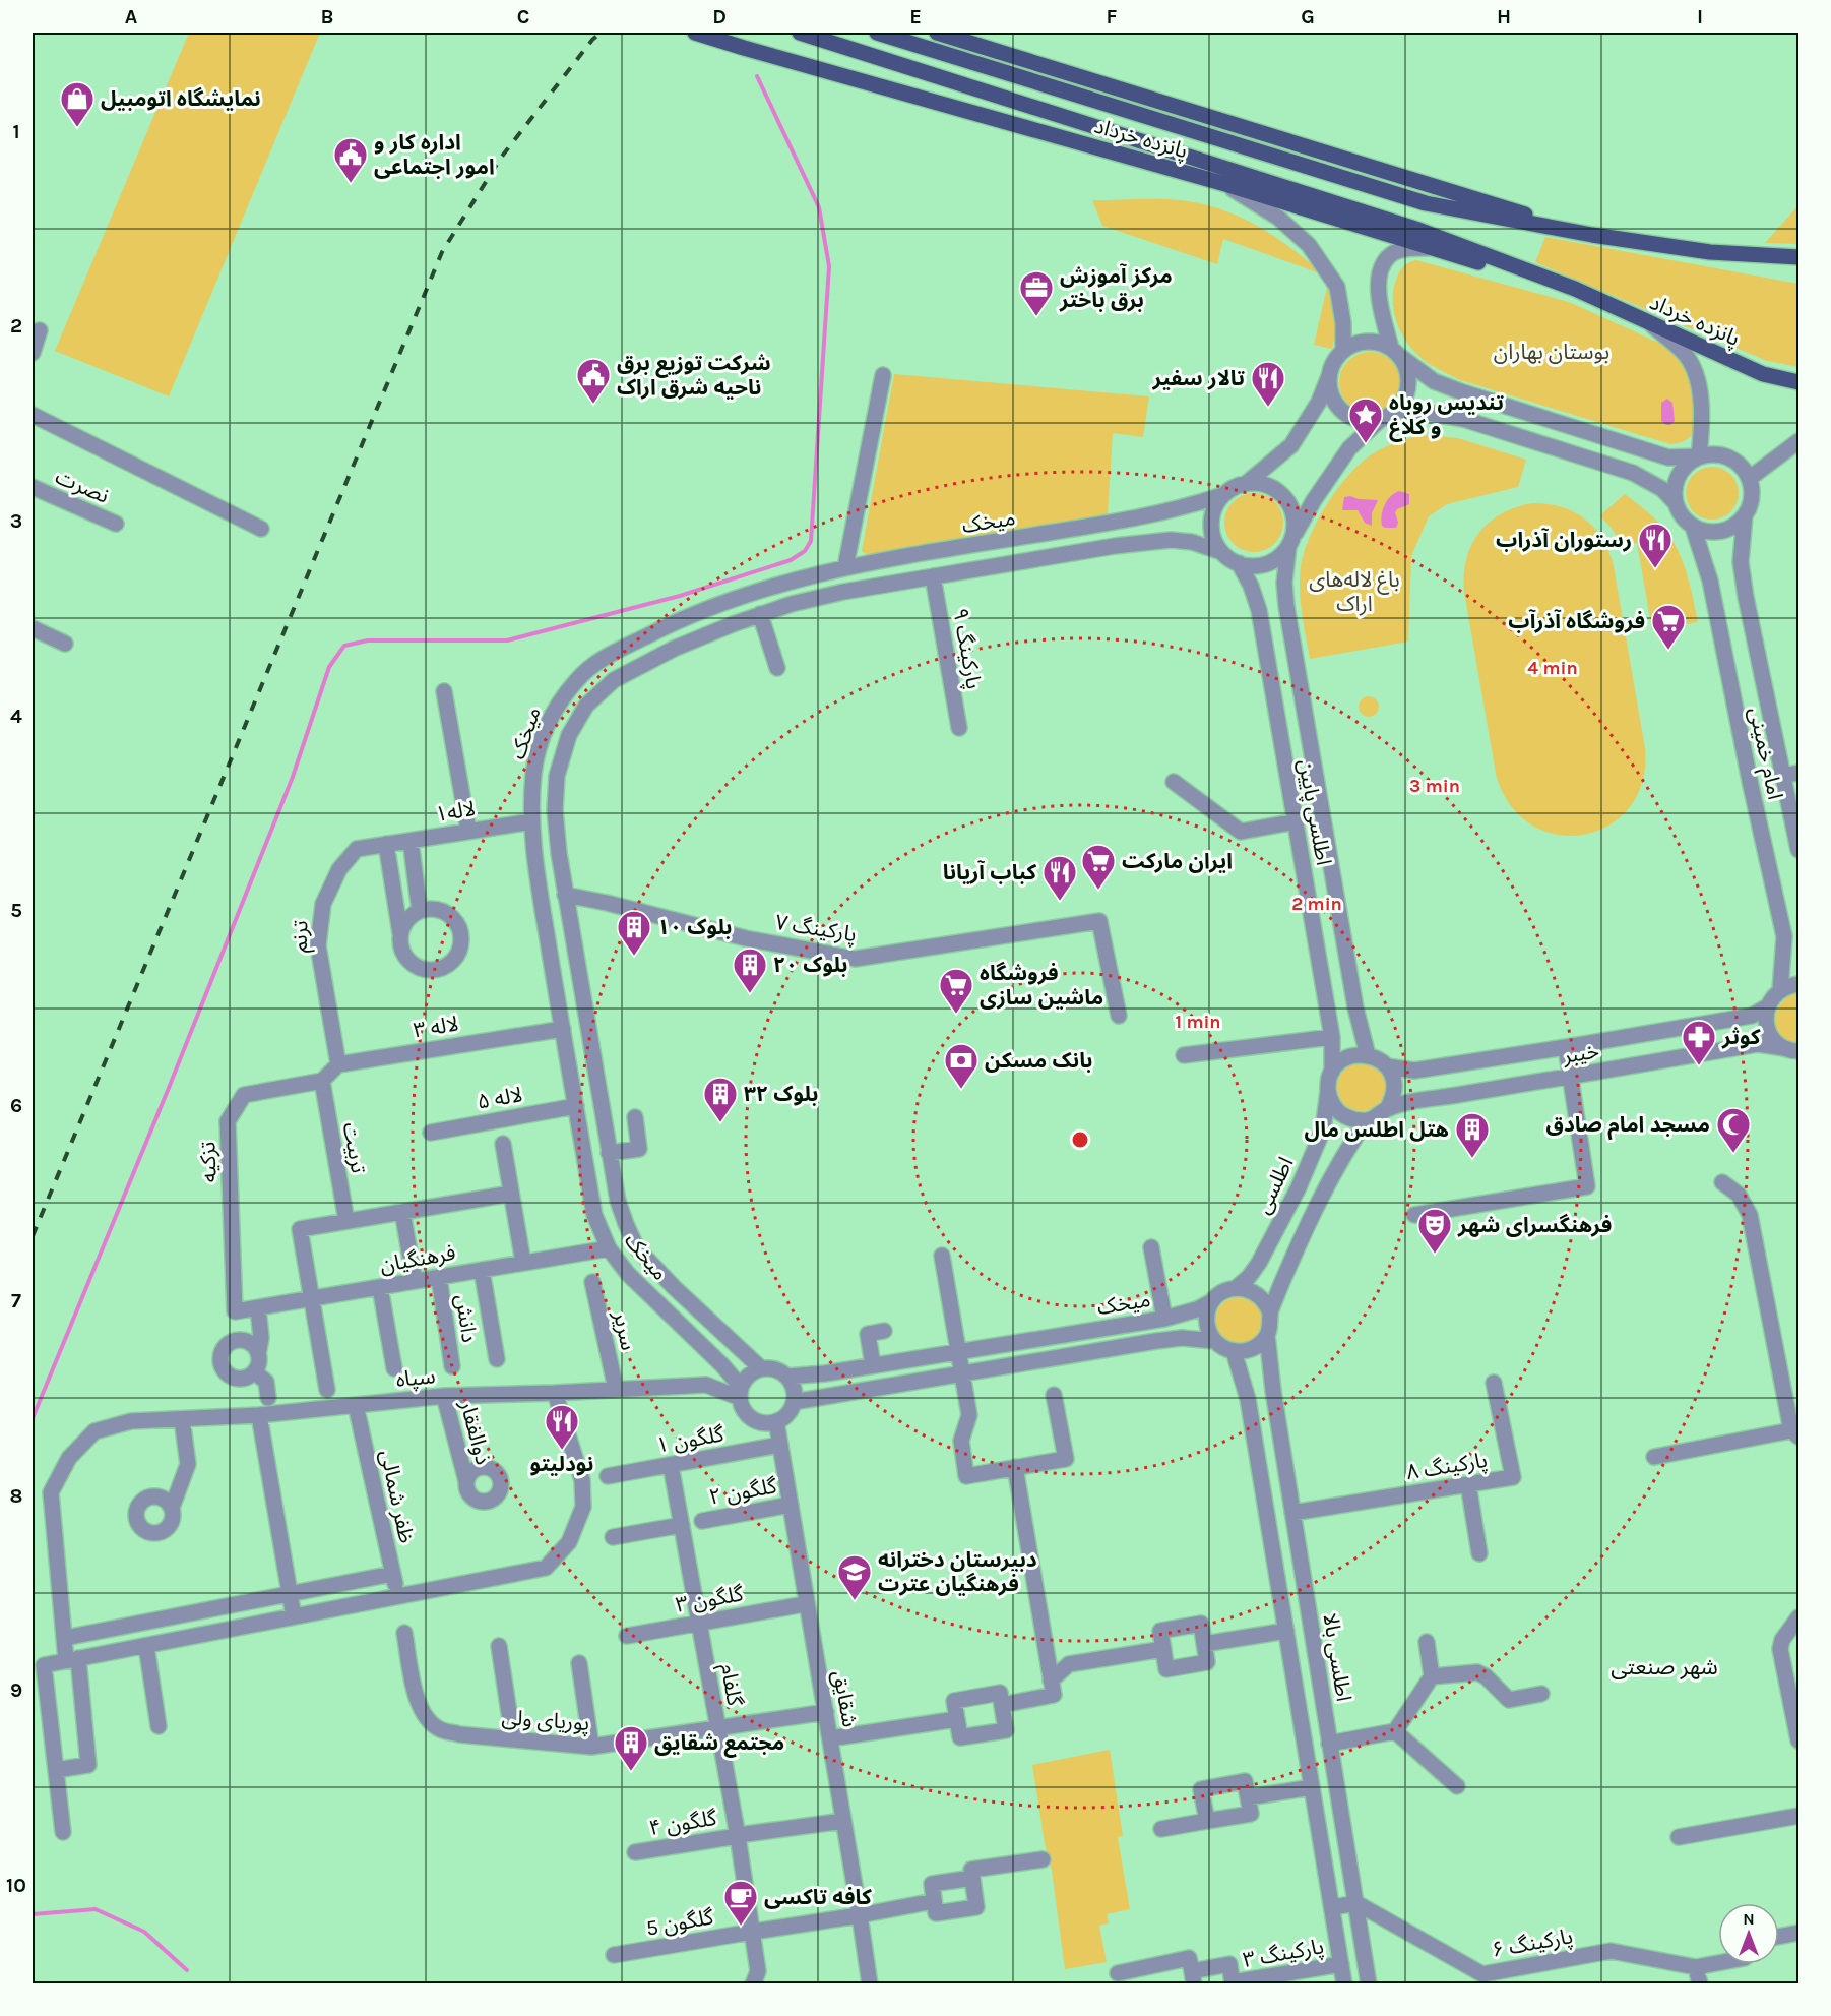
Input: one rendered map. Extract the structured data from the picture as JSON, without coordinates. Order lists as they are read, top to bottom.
{
  "streets": {
    "main road": ["پانزده خرداد"],
    "street": [
      "نصرت",
      "میخک",
      "پارکینگ ۹",
      "امام خمینی",
      "لاله۱",
      "اطلسی پایین",
      "پارکینگ ۷",
      "ترنم",
      "لاله ۳",
      "خیبر",
      "لاله ۵",
      "تربیت",
      "تزکیه",
      "اطلسی",
      "فرهنگیان",
      "دانش",
      "سریر",
      "سپاه",
      "ذوالفقار",
      "گلگون ۱",
      "پارکینگ ۸",
      "گلگون ۲",
      "ظفر شمالی",
      "گلگون ۳",
      "اطلسی بالا",
      "گلفام",
      "شقایق",
      "پوریای ولی",
      "گلگون ۴",
      "گلگون 5",
      "پارکینگ ۶",
      "پارکینگ ۳"
    ]
  },
  "crossings": [
    ["میخک", "پارکینگ ۹"],
    ["میخک", "لاله۱"],
    ["میخک", "اطلسی پایین"],
    ["میخک", "پارکینگ ۷"],
    ["میخک", "لاله ۳"],
    ["میخک", "لاله ۵"],
    ["میخک", "اطلسی"],
    ["میخک", "فرهنگیان"],
    ["میخک", "سپاه"],
    ["میخک", "اطلسی بالا"],
    ["میخک", "شقایق"],
    ["لاله۱", "ترنم"],
    ["اطلسی پایین", "خیبر"],
    ["اطلسی پایین", "اطلسی"],
    ["ترنم", "لاله ۳"],
    ["خیبر", "اطلسی"],
    ["تربیت", "تزکیه"],
    ["تزکیه", "فرهنگیان"],
    ["اطلسی", "اطلسی بالا"],
    ["فرهنگیان", "دانش"],
    ["سریر", "سپاه"],
    ["سپاه", "ذوالفقار"],
    ["سپاه", "ظفر شمالی"],
    ["سپاه", "شقایق"],
    ["گلگون ۱", "گلفام"],
    ["گلگون ۱", "شقایق"],
    ["پارکینگ ۸", "اطلسی بالا"],
    ["گلگون ۲", "شقایق"],
    ["گلگون ۳", "گلفام"],
    ["اطلسی بالا", "پارکینگ ۶"],
    ["گلفام", "پوریای ولی"],
    ["گلفام", "گلگون ۴"],
    ["گلفام", "گلگون 5"],
    ["شقایق", "پوریای ولی"],
    ["شقایق", "گلگون ۴"],
    ["شقایق", "گلگون 5"]
  ],
  "districts": ["شهر صنعتی"],
  "parks": ["بوستان بهاران", "باغ لاله‌های اراک"],
  "places": {
    "shop": ["نمایشگاه اتومبیل"],
    "public building": ["اداره کار و امور اجتماعی", "شرکت توزیع برق ناحیه شرق اراک"],
    "office": ["مرکز آموزش برق باختر"],
    "restaurant": [
      "تالار سفیر",
      "رستوران آذراب",
      "کباب آریانا",
      "نودلیتو"
    ],
    "place": ["تندیس روباه و کلاغ"],
    "supermarket": ["فروشگاه آذرآب", "ایران مارکت", "فروشگاه ماشین سازی"],
    "building": [
      "بلوک ۱۰",
      "بلوک ۲۰",
      "بلوک ۳۲",
      "هتل اطلس مال",
      "مجتمع شقایق"
    ],
    "pharmacy": ["کوثر"],
    "bank": ["بانک مسکن"],
    "mosque": ["مسجد امام صادق"],
    "theatre": ["فرهنگسرای شهر"],
    "school or university": ["دبیرستان دخترانه فرهنگیان عترت"],
    "cafe": ["کافه تاکسی"]
  },
  "north": "top",
  "grid": {
    "columns": [
      "A",
      "B",
      "C",
      "D",
      "E",
      "F",
      "G",
      "H",
      "I"
    ],
    "rows": [
      "1",
      "2",
      "3",
      "4",
      "5",
      "6",
      "7",
      "8",
      "9",
      "10"
    ]
  },
  "rings": [
    "4 min",
    "3 min",
    "2 min",
    "1 min"
  ]
}
